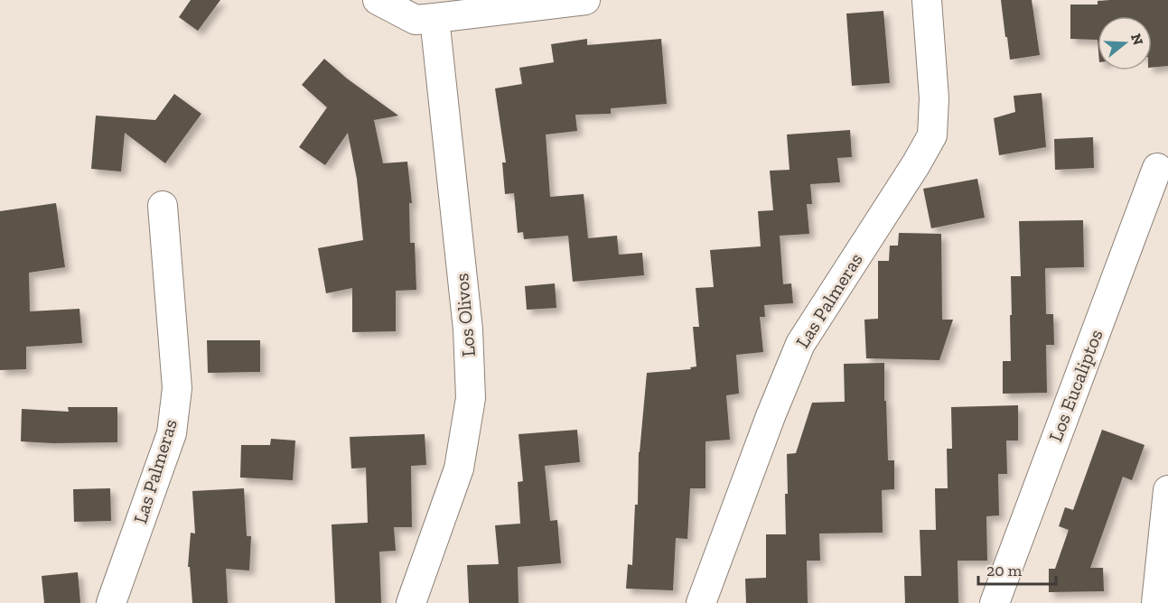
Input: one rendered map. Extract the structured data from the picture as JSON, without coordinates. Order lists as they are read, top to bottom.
{
  "streets": {
    "street": ["Las Palmeras", "Los Olivos", "Los Eucaliptos"]
  },
  "scale_bar": "20 m",
  "north": "right"
}
